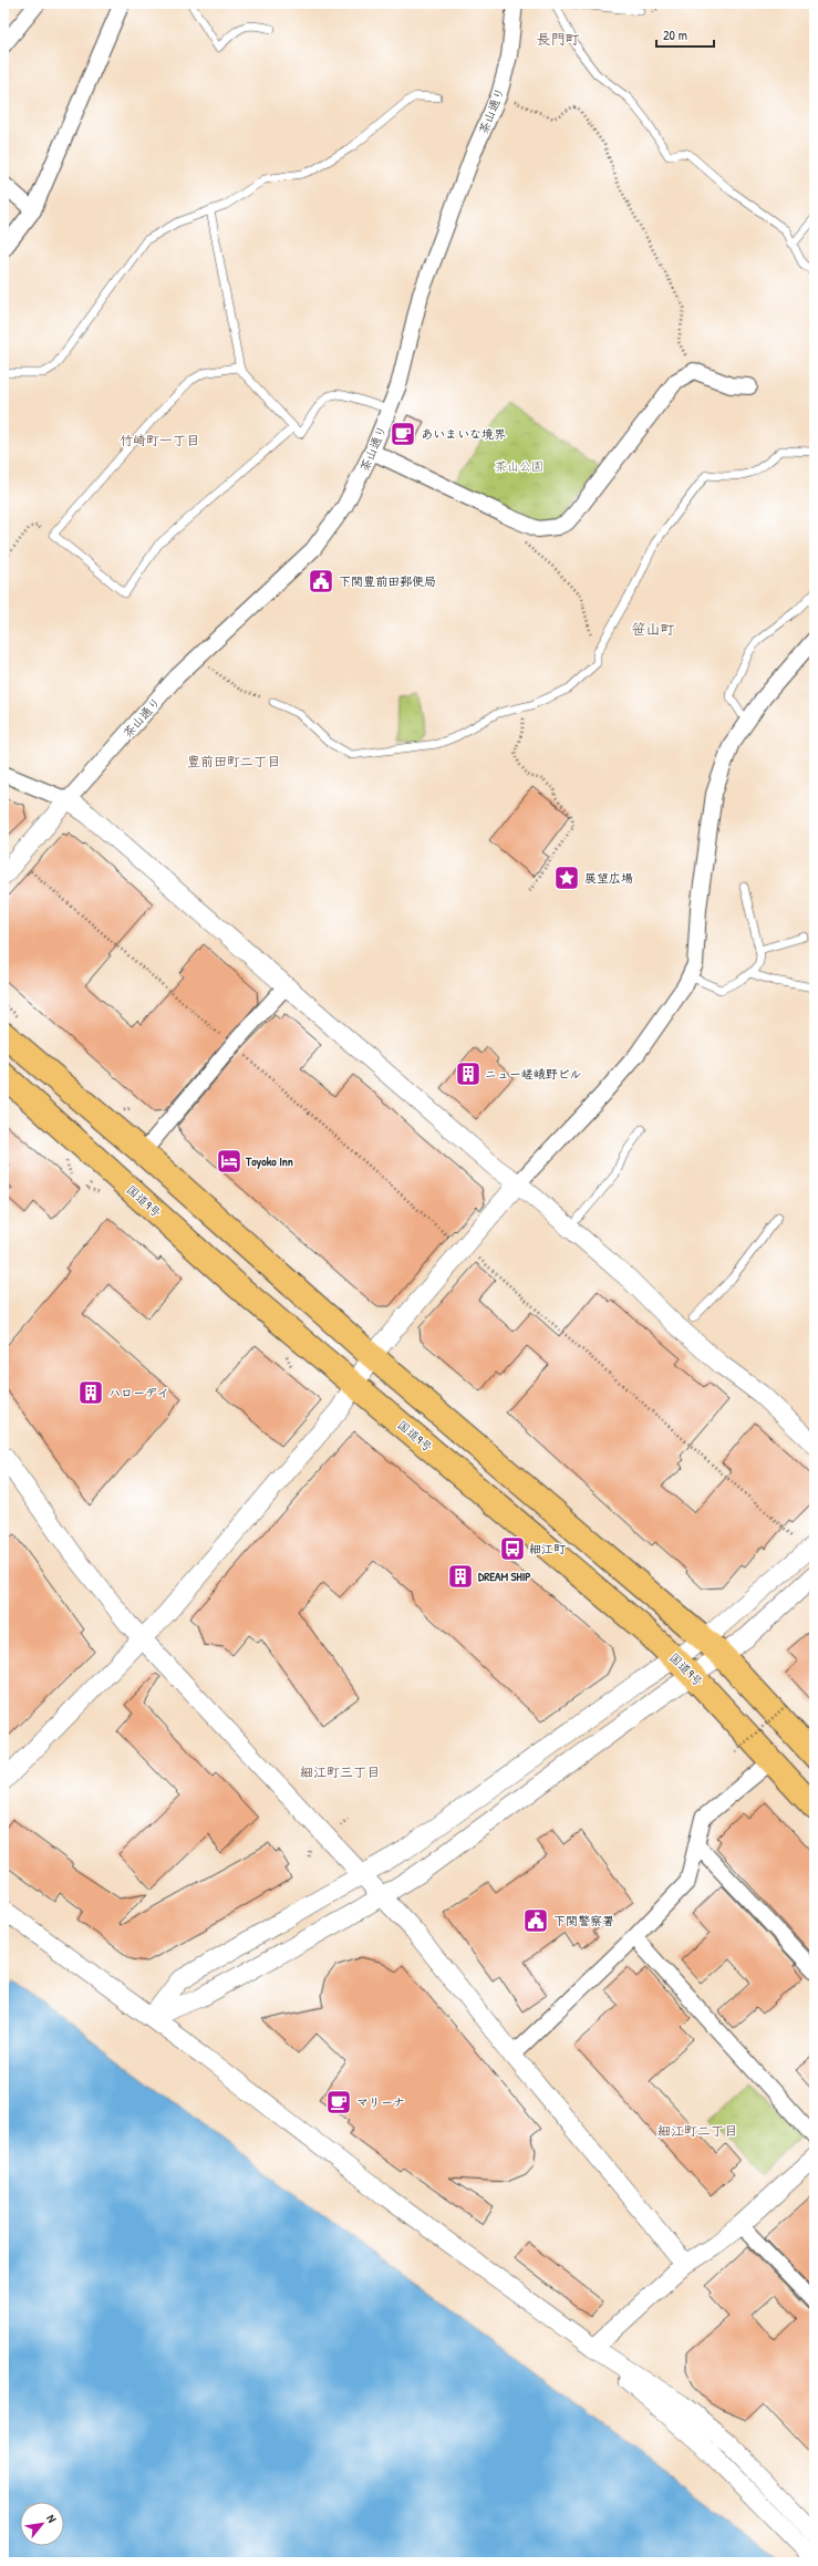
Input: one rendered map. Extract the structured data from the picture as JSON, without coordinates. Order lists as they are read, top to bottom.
{
  "streets": {
    "highway": ["国道9号"],
    "street": ["茶山通り"]
  },
  "districts": [
    "長門町",
    "竹崎町一丁目",
    "笹山町",
    "豊前田町二丁目",
    "細江町三丁目",
    "細江町二丁目"
  ],
  "parks": ["茶山公園"],
  "places": {
    "cafe": ["あいまいな境界", "マリーナ"],
    "public building": ["下関豊前田郵便局", "下関警察署"],
    "place": ["展望広場"],
    "building": ["ニュー嵯峨野ビル", "ハローデイ", "DREAM SHIP"],
    "hotel": ["Toyoko Inn"],
    "bus stop": ["細江町"]
  },
  "scale_bar": "20 m",
  "north": "top right"
}
